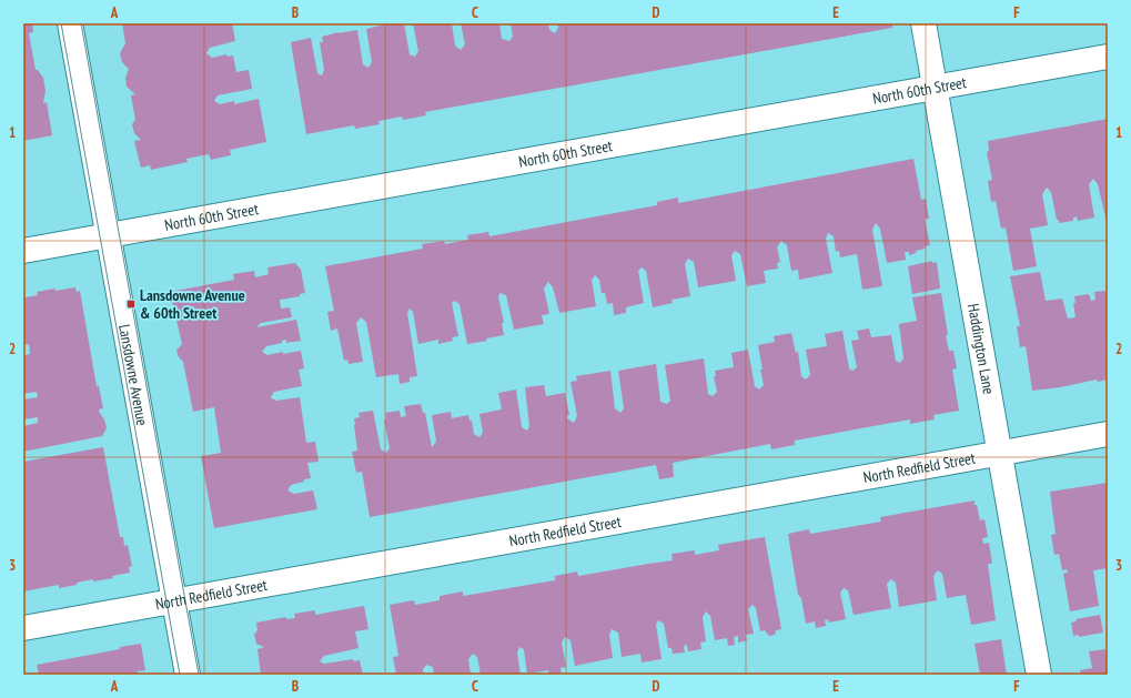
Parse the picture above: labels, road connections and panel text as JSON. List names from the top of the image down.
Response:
{
  "streets": {
    "street": [
      "North 60th Street",
      "Haddington Lane",
      "Lansdowne Avenue",
      "North Redfield Street"
    ]
  },
  "crossings": [
    ["North 60th Street", "Haddington Lane"],
    ["North 60th Street", "Lansdowne Avenue"],
    ["Haddington Lane", "North Redfield Street"],
    ["Lansdowne Avenue", "North Redfield Street"]
  ],
  "places": {
    "transit": ["Lansdowne Avenue & 60th Street"]
  },
  "grid": {
    "columns": [
      "A",
      "B",
      "C",
      "D",
      "E",
      "F"
    ],
    "rows": ["1", "2", "3"]
  }
}
